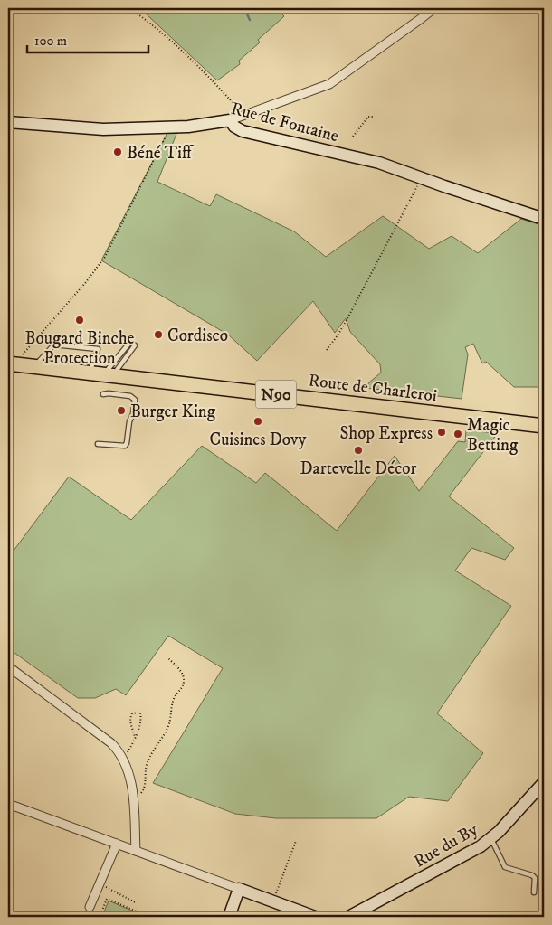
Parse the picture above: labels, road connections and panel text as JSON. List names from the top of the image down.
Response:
{
  "streets": {
    "main road": ["Route de Charleroi", "N90"],
    "street": ["Rue de Fontaine", "Rue du By"]
  },
  "places": [
    "Béné Tiff",
    "Bougard Binche Protection",
    "Cordisco",
    "Burger King",
    "Cuisines Dovy",
    "Shop Express",
    "Magic Betting",
    "Dartevelle Décor"
  ],
  "scale_bar": "100 m"
}
